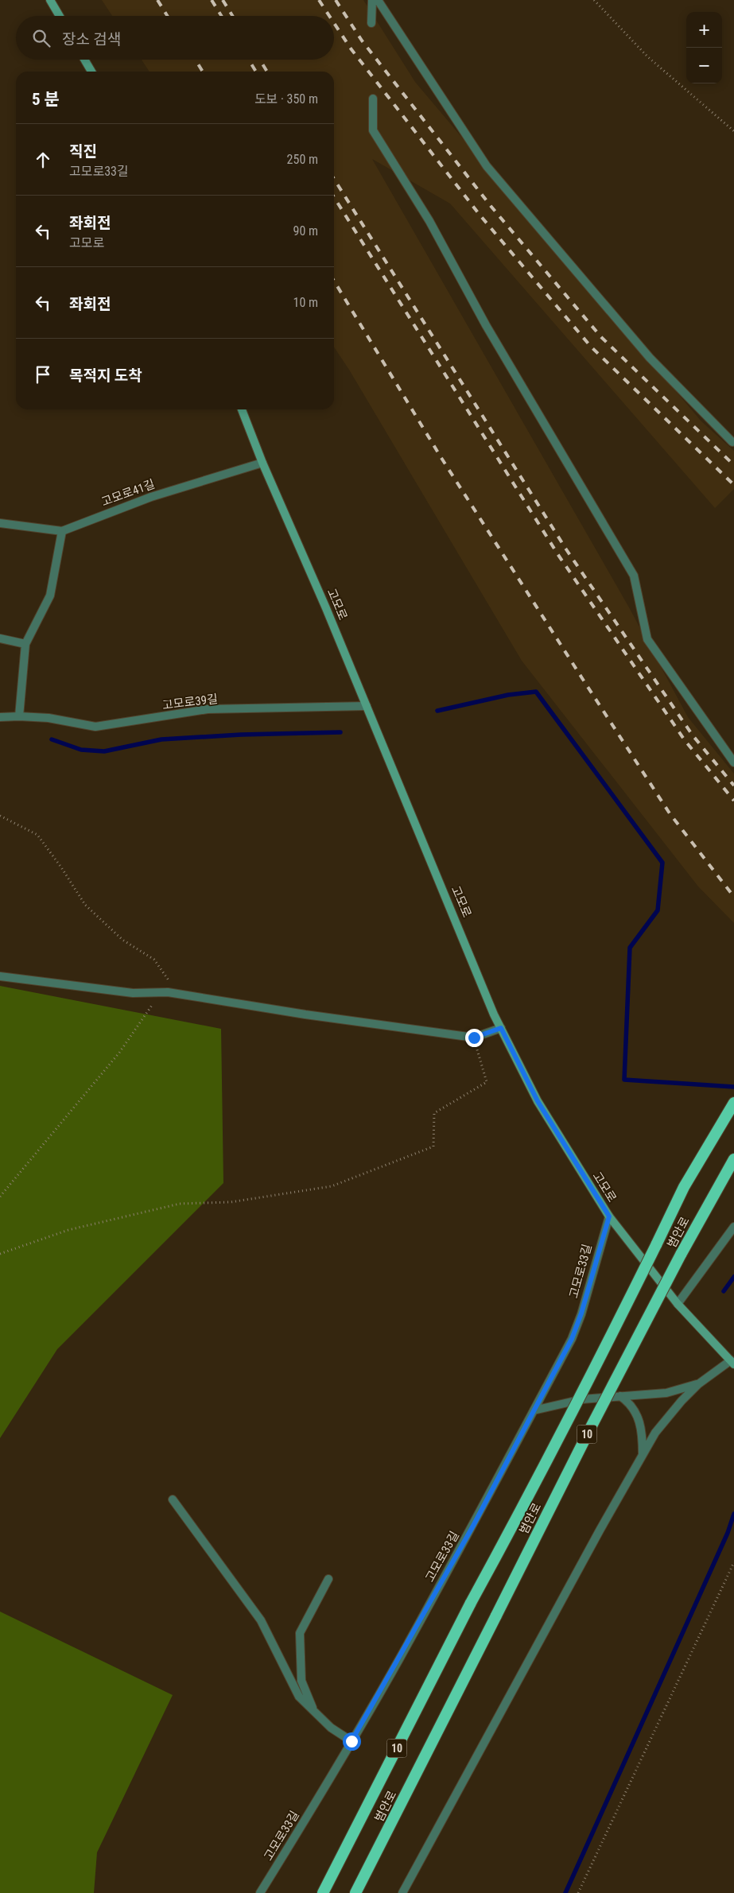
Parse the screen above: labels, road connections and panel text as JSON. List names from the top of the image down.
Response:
{
  "streets": {
    "highway": ["범안로", "10"],
    "main road": ["고모로"],
    "street": ["고모로41길", "고모로39길", "고모로33길"]
  },
  "crossings": [
    ["고모로41길", "고모로"],
    ["고모로", "고모로39길"],
    ["고모로", "고모로33길"]
  ],
  "page": {
    "map_buttons": ["+", "−"],
    "search": "장소 검색",
    "heading": ["5 분", "도보 · 350 m"],
    "list": [
      ["직진", "고모로33길", "250 m"],
      ["좌회전", "고모로", "90 m"],
      ["좌회전", "10 m"],
      "목적지 도착"
    ]
  }
}
